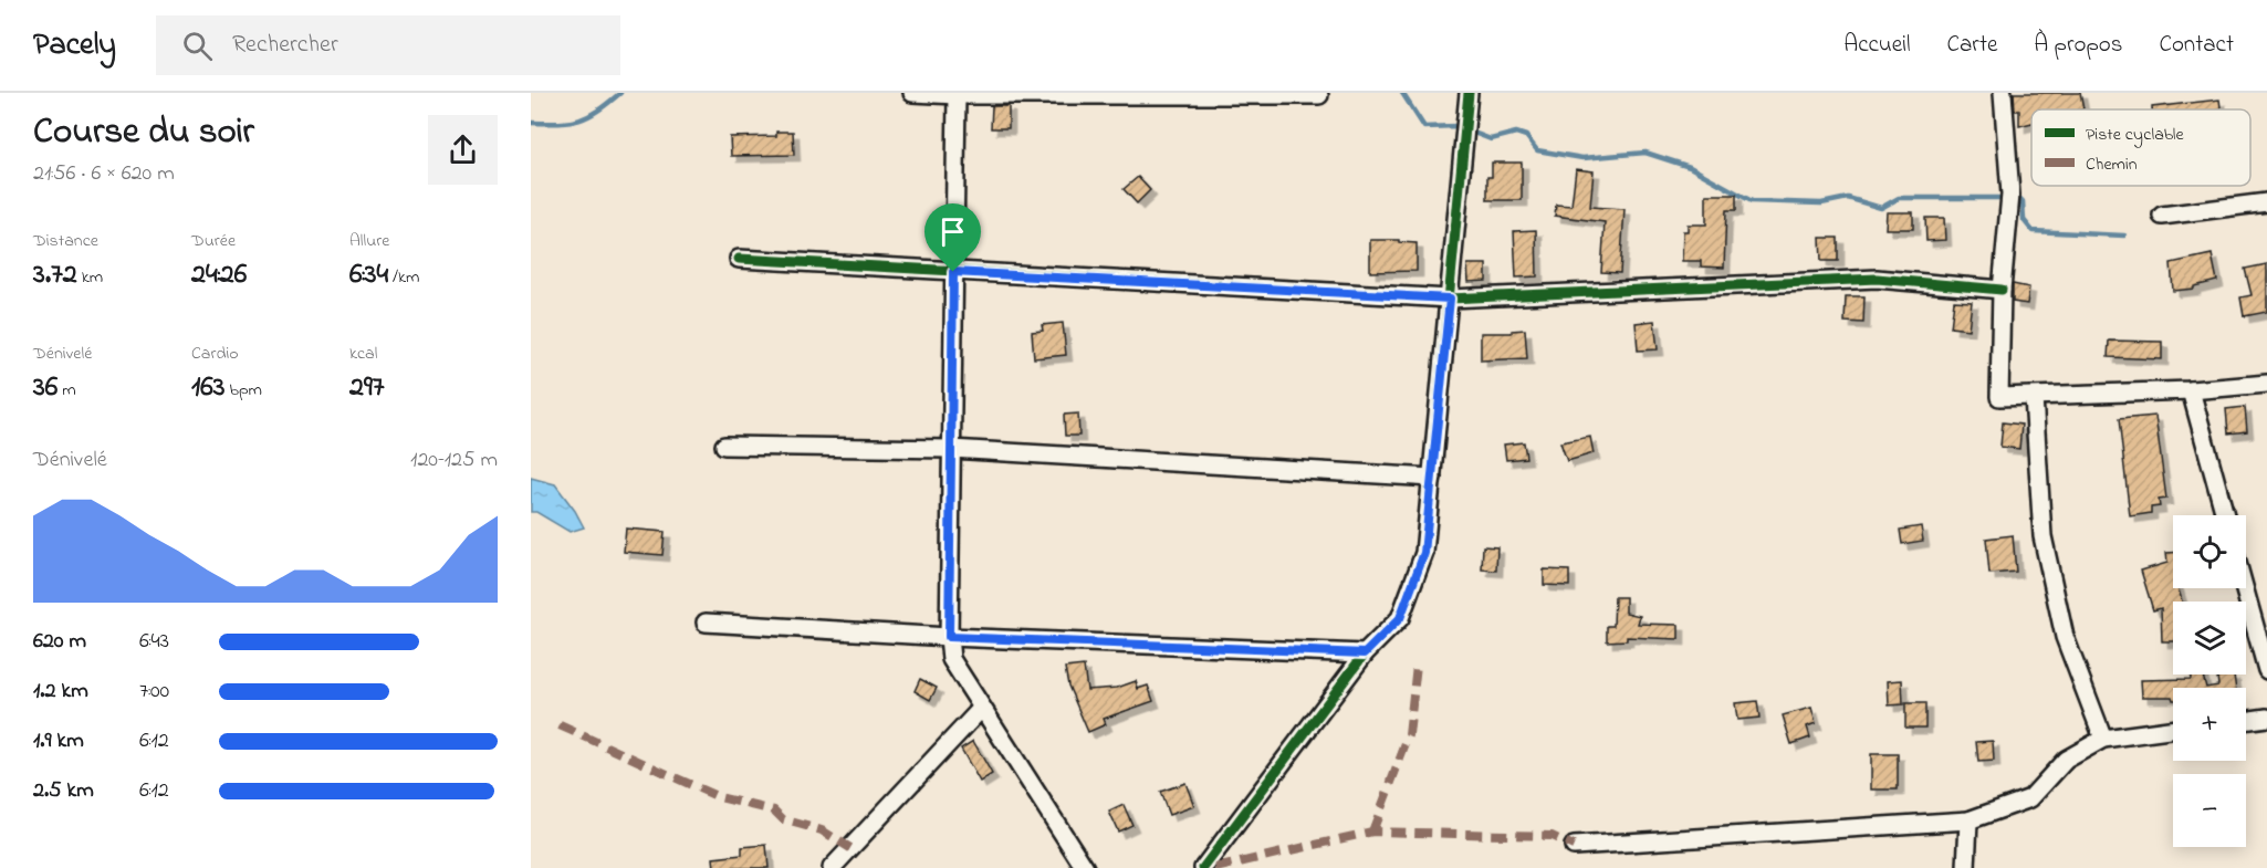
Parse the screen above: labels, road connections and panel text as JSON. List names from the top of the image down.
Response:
{
  "legend": ["Piste cyclable", "Chemin"],
  "page": {
    "header": "Pacely",
    "search": "Rechercher",
    "nav": [
      "Accueil",
      "Carte",
      "À propos",
      "Contact"
    ],
    "heading": ["Course du soir", "21:56 · 6 × 620 m"],
    "stats": [
      ["Distance", "3.72 km"],
      ["Durée", "24:26"],
      ["Allure", "6:34 /km"],
      ["Dénivelé", "36 m"],
      ["Cardio", "163 bpm"],
      ["kcal", "297"]
    ],
    "chart": ["Dénivelé", "120–125 m"],
    "map_buttons": ["+", "−"],
    "list": [
      {
        "name": "620 m",
        "note": "6:43"
      },
      {
        "name": "1.2 km",
        "note": "7:00"
      },
      {
        "name": "1.9 km",
        "note": "6:12"
      },
      {
        "name": "2.5 km",
        "note": "6:12"
      }
    ]
  }
}
